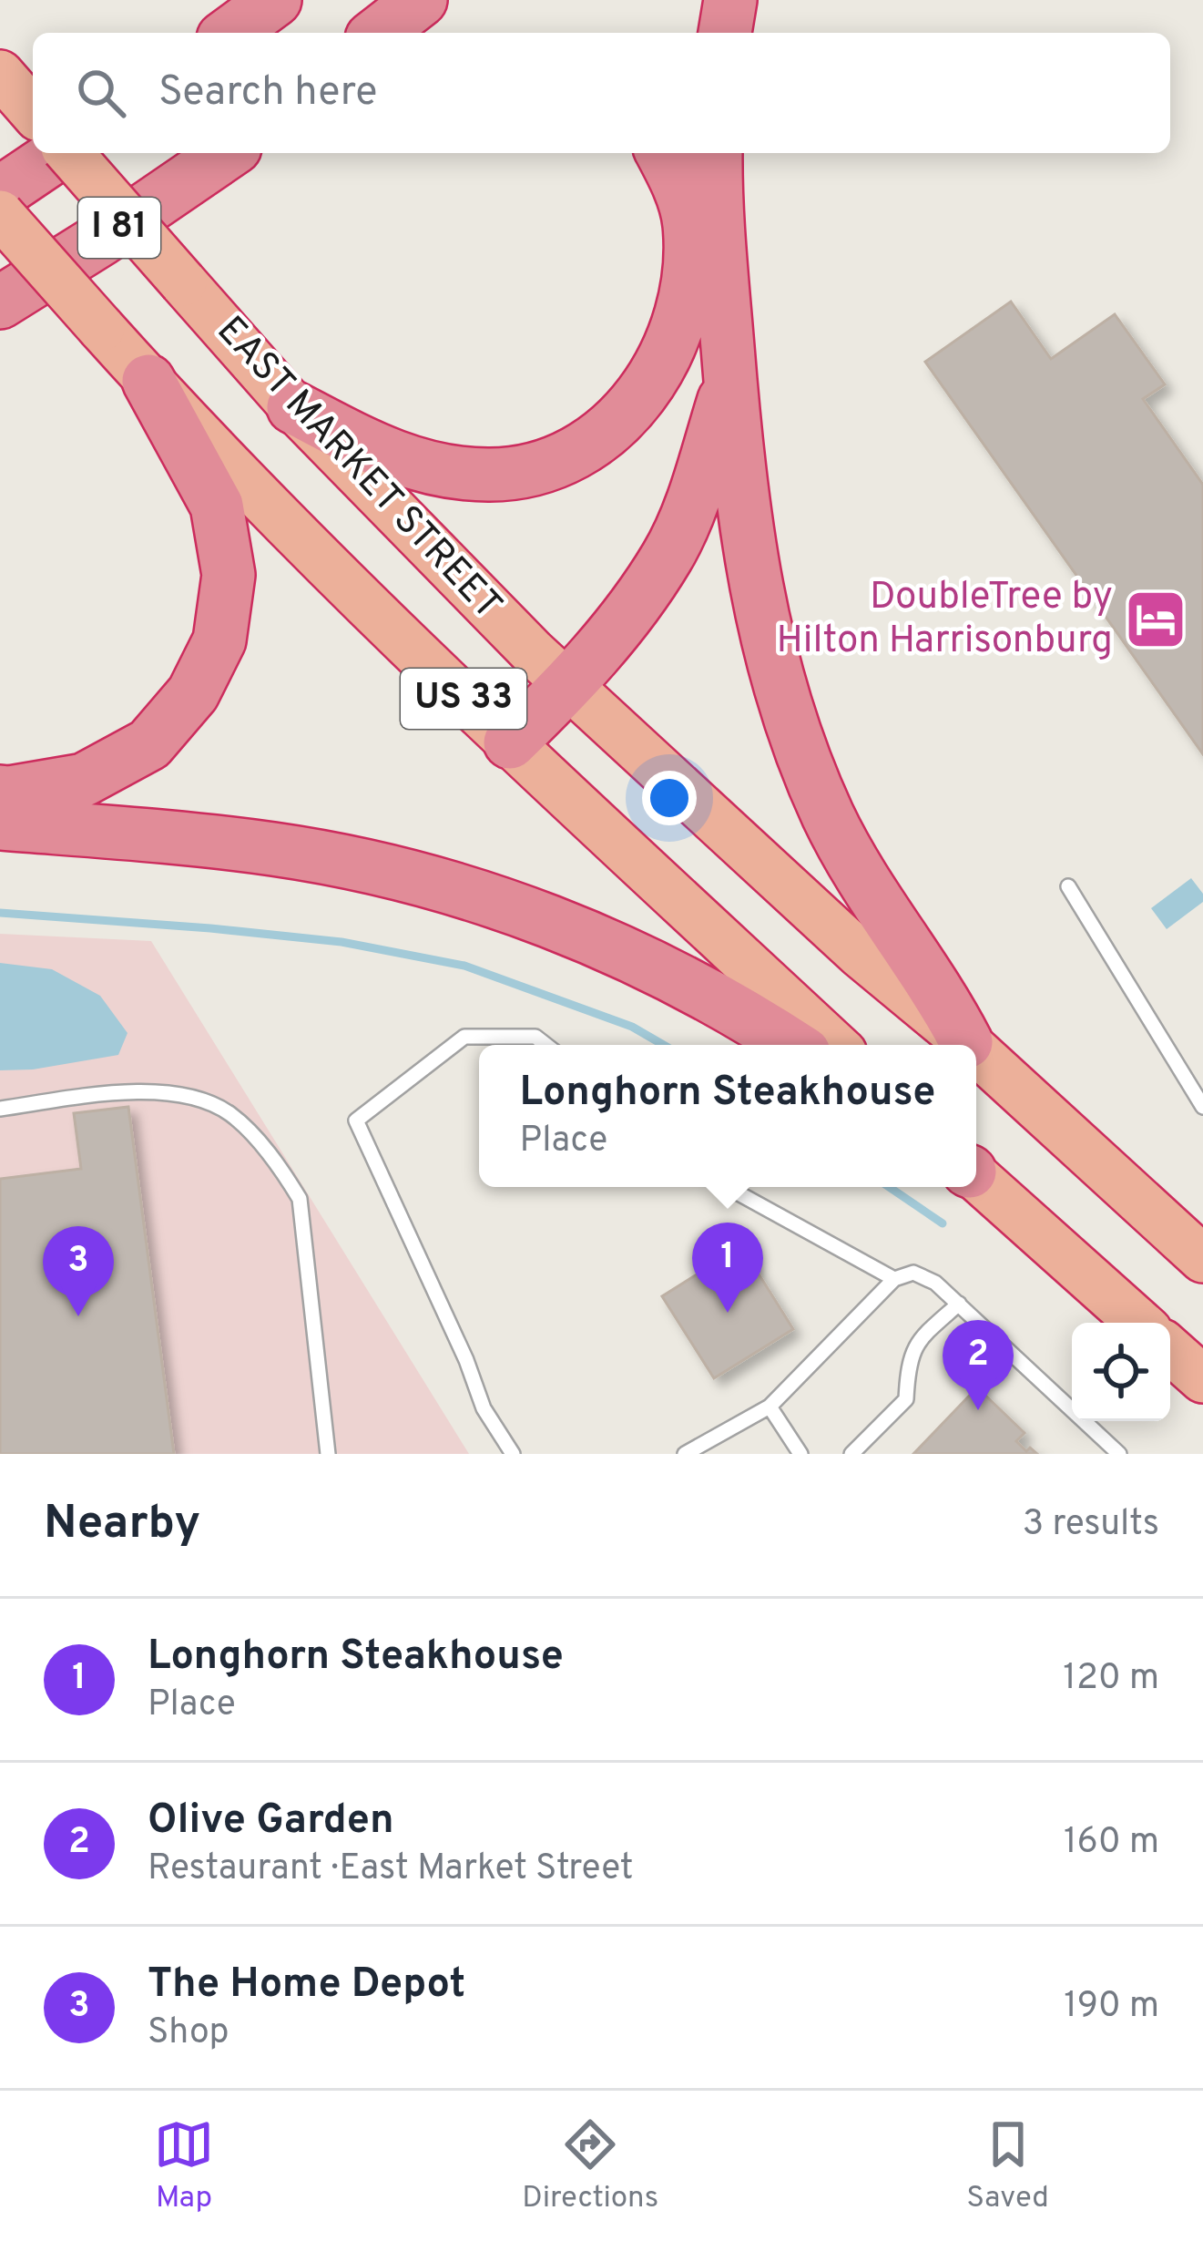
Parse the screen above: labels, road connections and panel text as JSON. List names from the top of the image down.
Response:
{
  "streets": {
    "highway": ["I 81", "EAST MARKET STREET", "US 33"]
  },
  "places": {
    "hotel": ["DoubleTree by Hilton Harrisonburg"]
  },
  "page": {
    "search": "Search here",
    "popup": ["Longhorn Steakhouse", "Place"],
    "pins": ["1", "3", "2"],
    "heading": ["Nearby", "3 results"],
    "list": [
      {
        "mark": "1",
        "name": "Longhorn Steakhouse",
        "note": "Place",
        "value": "120 m"
      },
      {
        "mark": "2",
        "name": "Olive Garden",
        "note": "Restaurant · East Market Street",
        "value": "160 m"
      },
      {
        "mark": "3",
        "name": "The Home Depot",
        "note": "Shop",
        "value": "190 m"
      }
    ],
    "nav": ["Map", "Directions", "Saved"]
  }
}
